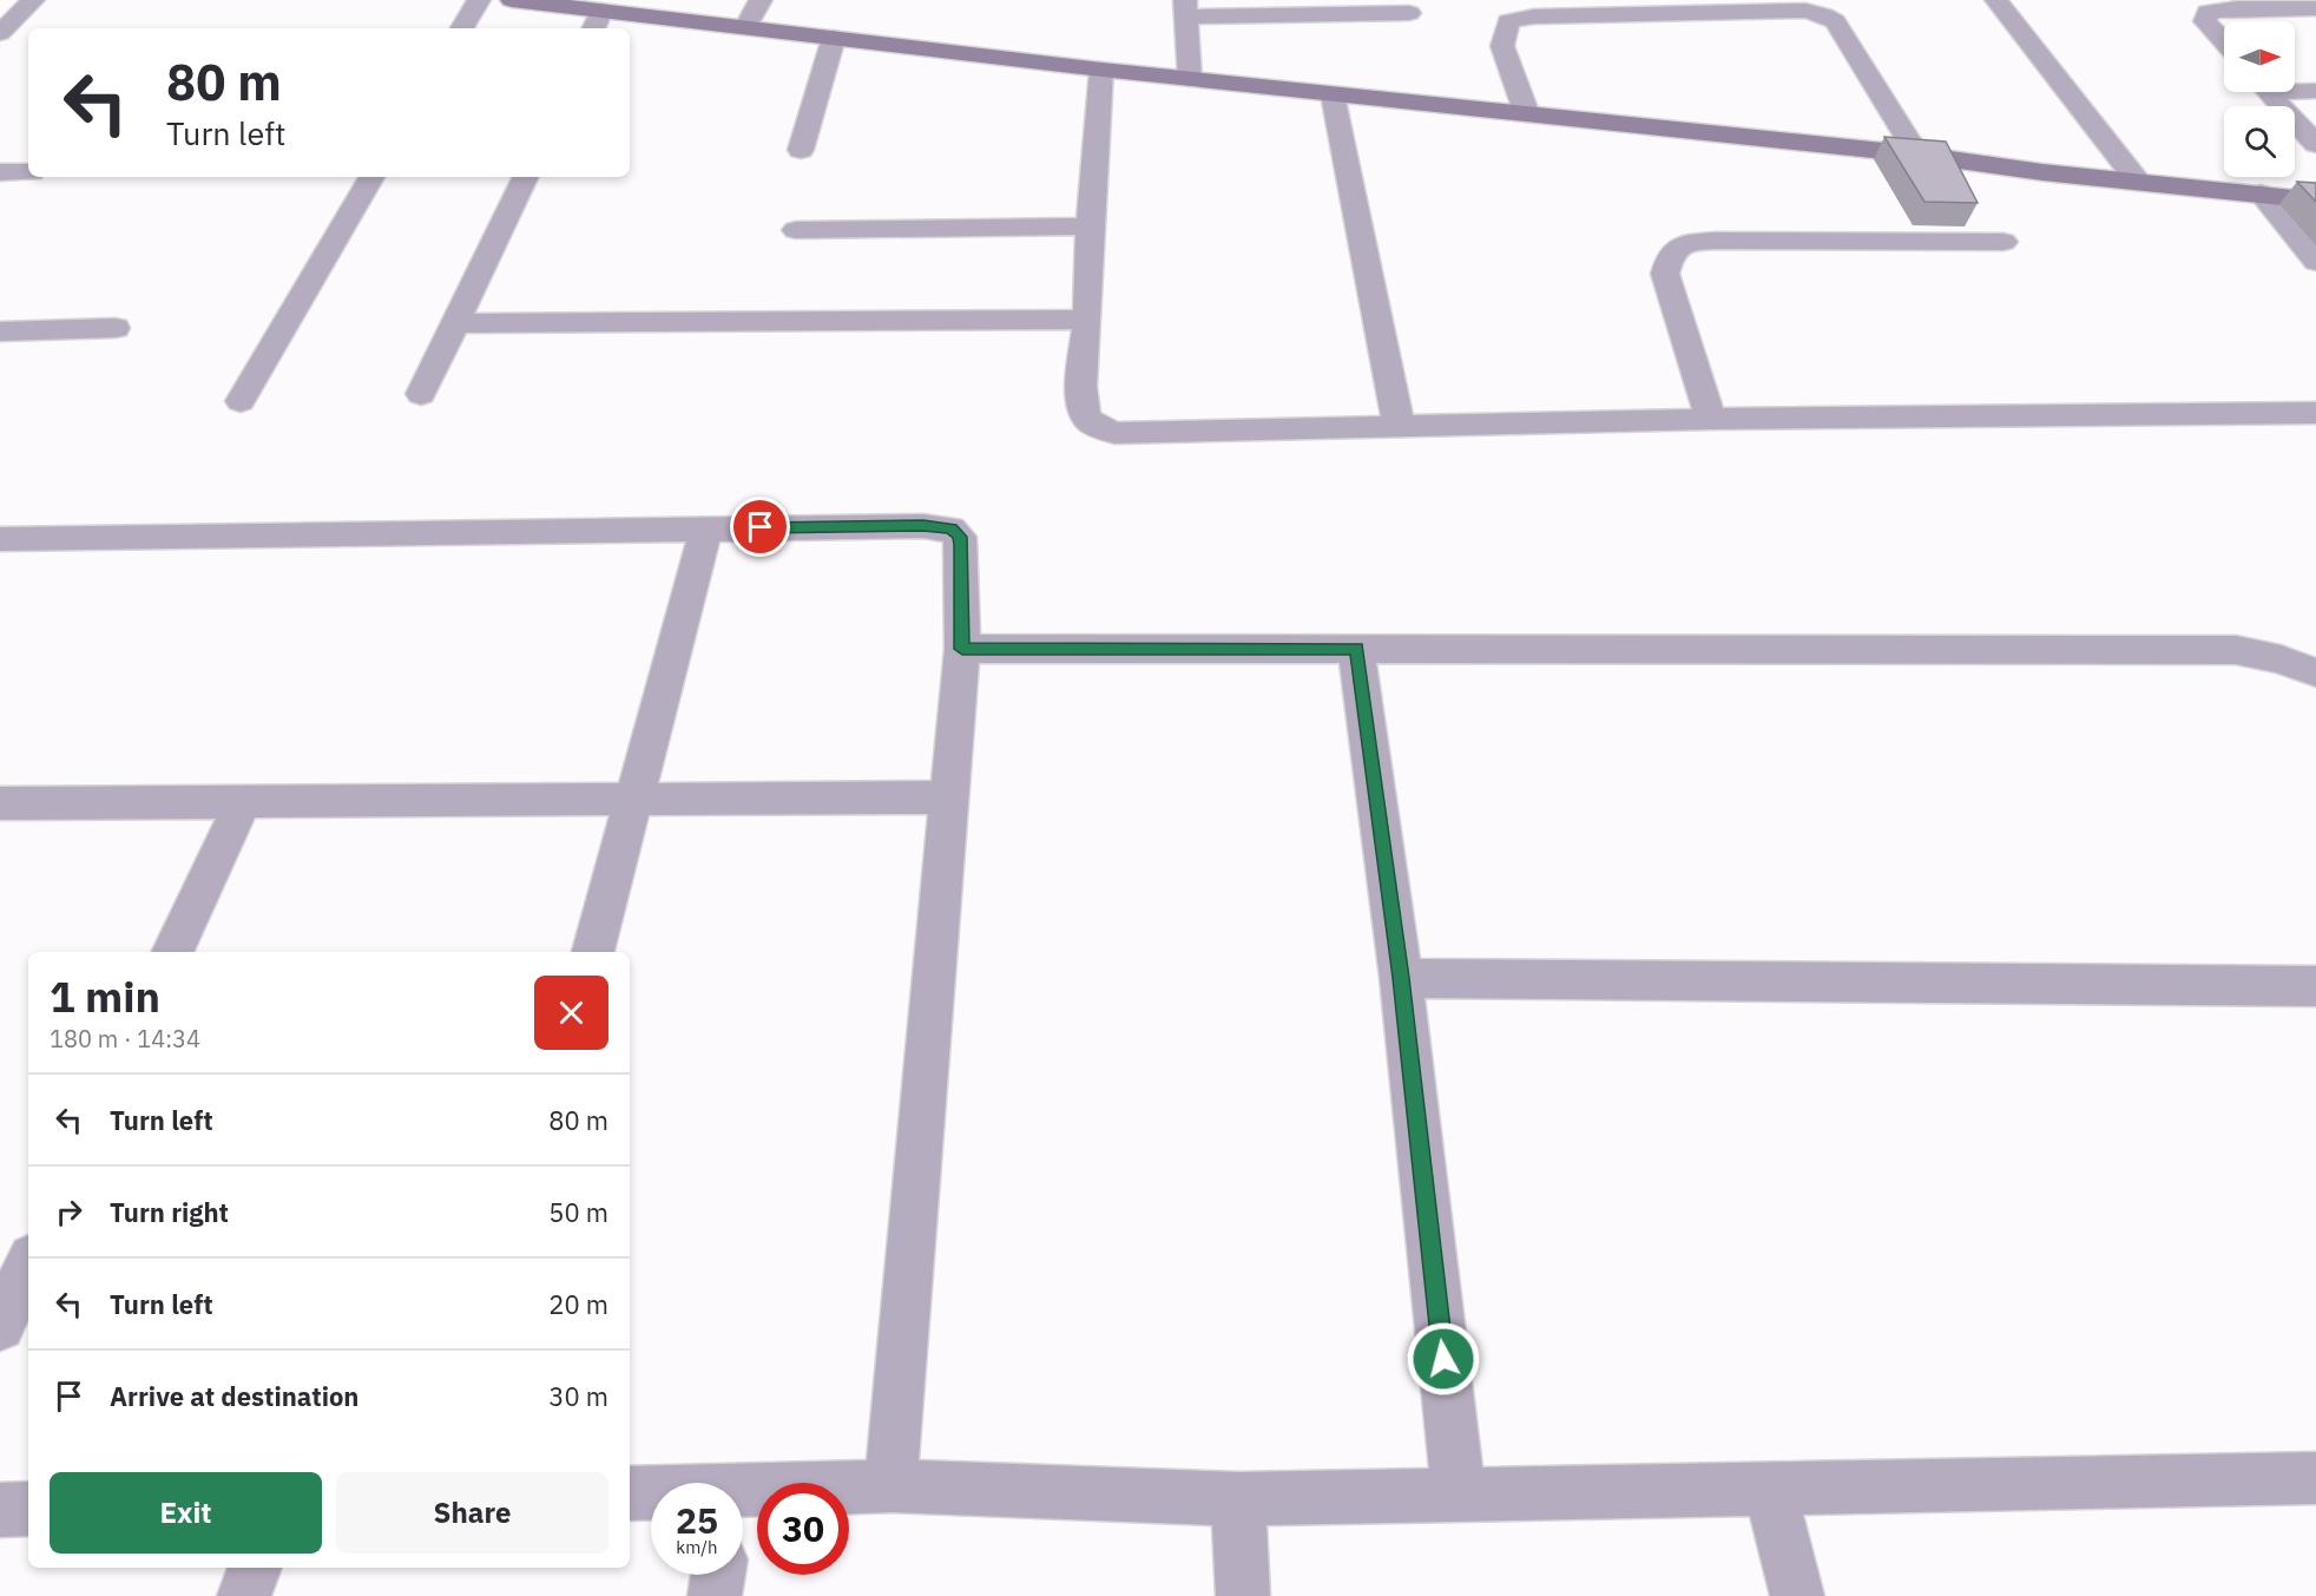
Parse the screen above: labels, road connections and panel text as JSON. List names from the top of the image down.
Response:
{
  "north": "right",
  "page": {
    "turn": ["80 m", "Turn left"],
    "heading": ["1 min", "180 m · 14:34"],
    "list": [
      {
        "name": "Turn left",
        "value": "80 m"
      },
      {
        "name": "Turn right",
        "value": "50 m"
      },
      {
        "name": "Turn left",
        "value": "20 m"
      },
      {
        "name": "Arrive at destination",
        "value": "30 m"
      }
    ],
    "buttons": ["Exit", "Share"],
    "speed": "25 km/h",
    "limit": "30"
  }
}
